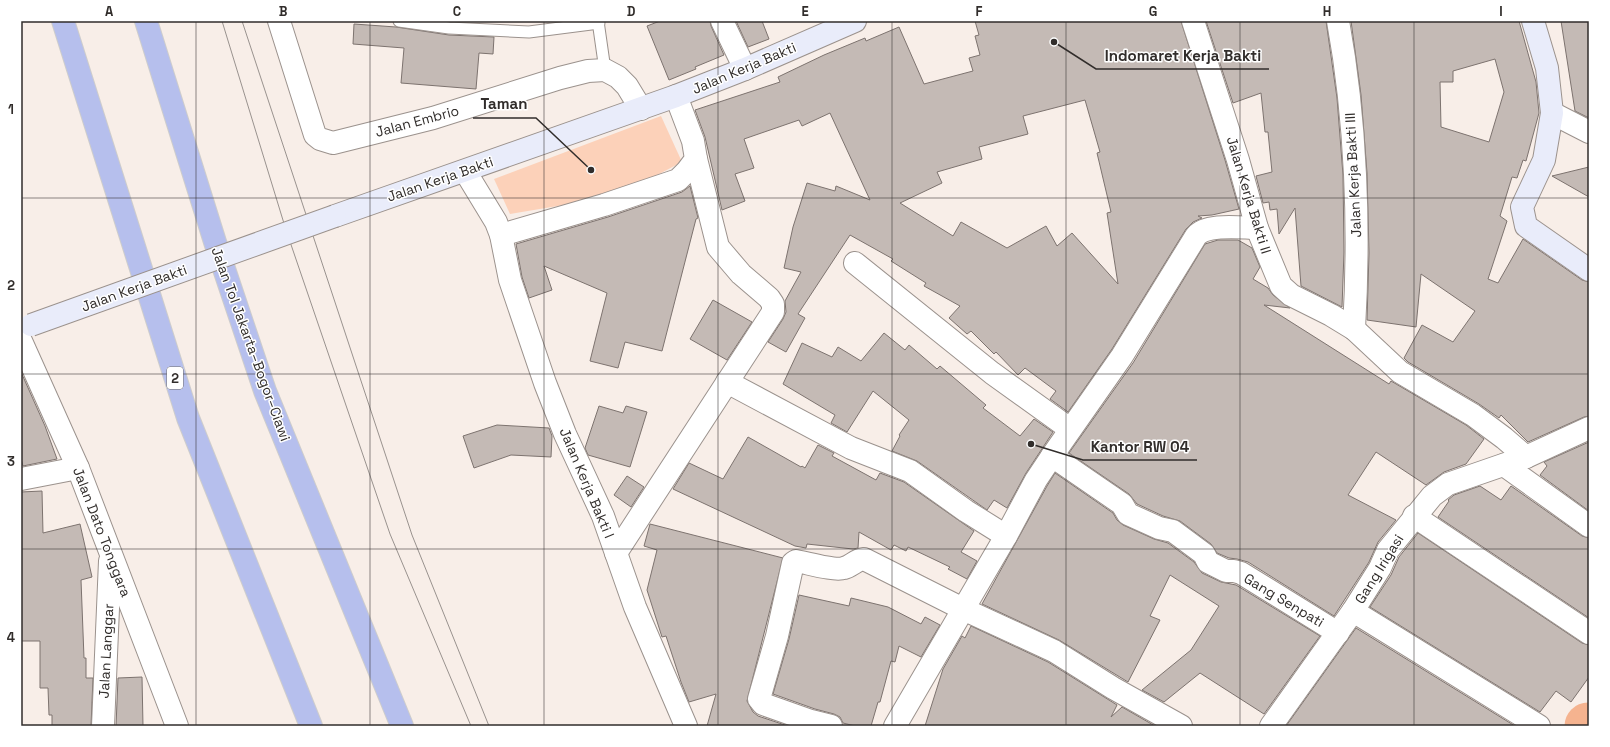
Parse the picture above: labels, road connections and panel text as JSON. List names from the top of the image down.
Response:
{
  "streets": {
    "highway": ["Jalan Tol Jakarta–Bogor–Ciawi", "2"],
    "street": [
      "Jalan Kerja Bakti",
      "Jalan Embrio",
      "Jalan Kerja Bakti III",
      "Jalan Kerja Bakti II",
      "Jalan Kerja Bakti I",
      "Jalan Dato Tonggara",
      "Gang Irigasi",
      "Gang Senpati",
      "Jalan Langgar"
    ]
  },
  "crossings": [
    ["Jalan Kerja Bakti", "Jalan Kerja Bakti I"],
    ["Jalan Kerja Bakti", "Jalan Dato Tonggara"],
    ["Jalan Kerja Bakti III", "Jalan Kerja Bakti II"],
    ["Jalan Kerja Bakti II", "Gang Irigasi"],
    ["Jalan Dato Tonggara", "Jalan Langgar"],
    ["Gang Irigasi", "Gang Senpati"]
  ],
  "places": ["Indomaret Kerja Bakti", "Taman", "Kantor RW 04"],
  "grid": {
    "columns": [
      "A",
      "B",
      "C",
      "D",
      "E",
      "F",
      "G",
      "H",
      "I"
    ],
    "rows": [
      "1",
      "2",
      "3",
      "4"
    ]
  }
}
